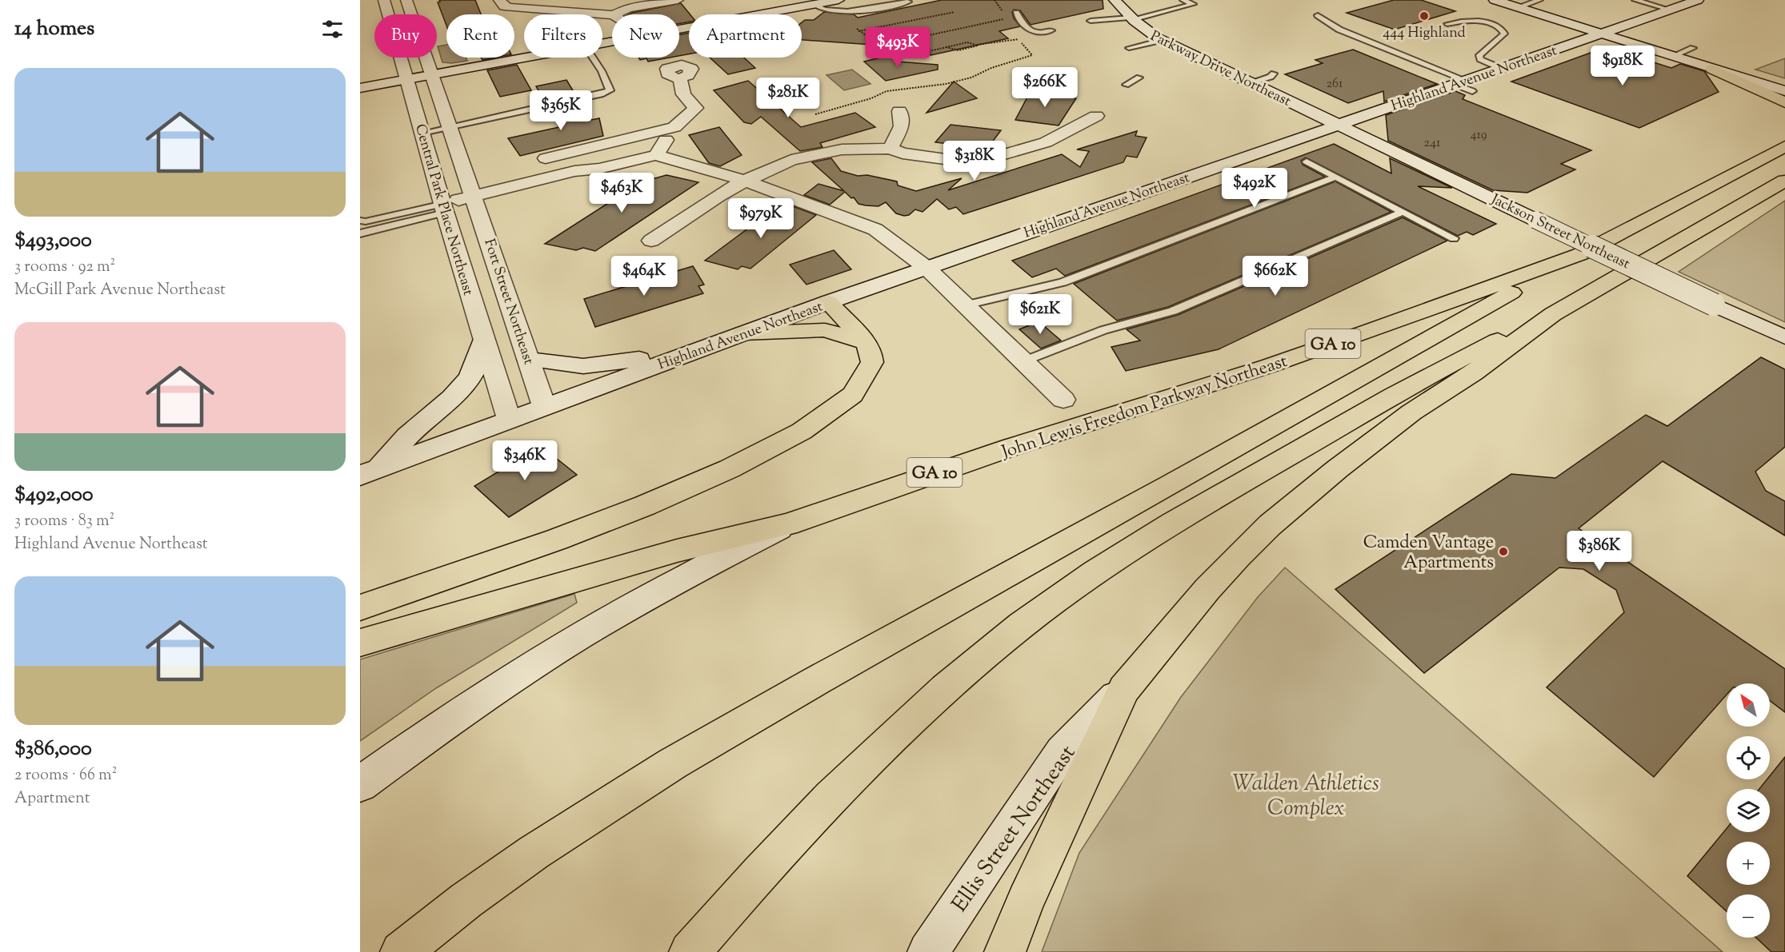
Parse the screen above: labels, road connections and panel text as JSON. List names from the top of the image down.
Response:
{
  "streets": {
    "highway": ["GA 10", "John Lewis Freedom Parkway Northeast"],
    "street": [
      "Parkway Drive Northeast",
      "Highland Avenue Northeast",
      "Central Park Place Northeast",
      "Jackson Street Northeast",
      "Fort Street Northeast",
      "Ellis Street Northeast"
    ]
  },
  "crossings": [
    ["Parkway Drive Northeast", "Highland Avenue Northeast"],
    ["Parkway Drive Northeast", "Jackson Street Northeast"],
    ["Highland Avenue Northeast", "Central Park Place Northeast"],
    ["Highland Avenue Northeast", "Jackson Street Northeast"],
    ["Highland Avenue Northeast", "Fort Street Northeast"],
    ["Central Park Place Northeast", "Fort Street Northeast"]
  ],
  "parks": ["Walden Athletics Complex"],
  "places": ["444 Highland", "Camden Vantage Apartments"],
  "house_numbers": ["261", "419", "241"],
  "north": "top left",
  "page": {
    "heading": "14 homes",
    "chip": [
      "Buy",
      "Rent",
      "Filters",
      "New",
      "Apartment"
    ],
    "price": [
      "$493K",
      "$918K",
      "$266K",
      "$281K",
      "$365K",
      "$318K",
      "$492K",
      "$463K",
      "$979K",
      "$464K",
      "$662K",
      "$621K",
      "$346K",
      "$386K"
    ],
    "list": [
      {
        "name": "$493,000",
        "note": "3 rooms · 92 m² · McGill Park Avenue Northeast"
      },
      {
        "name": "$492,000",
        "note": "3 rooms · 83 m² · Highland Avenue Northeast"
      },
      {
        "name": "$386,000",
        "note": "2 rooms · 66 m² · Apartment"
      }
    ],
    "map_buttons": ["+", "−"]
  }
}
